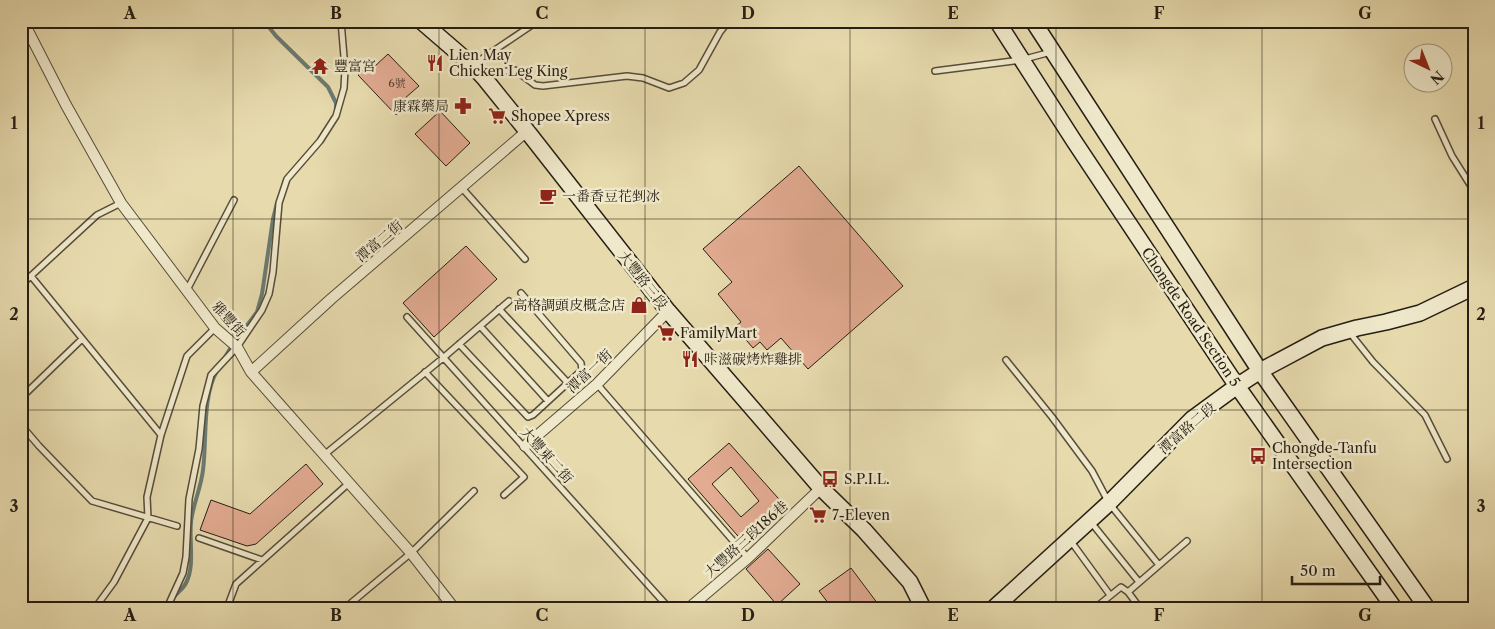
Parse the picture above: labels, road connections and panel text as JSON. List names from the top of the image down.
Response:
{
  "streets": {
    "street": [
      "潭富二街",
      "大豐路三段",
      "Chongde Road Section 5",
      "雅豐街",
      "潭富一街",
      "潭富路二段",
      "大豐路三段186巷"
    ],
    "lane": ["大豐東二街"]
  },
  "crossings": [
    ["潭富二街", "大豐路三段"],
    ["潭富二街", "雅豐街"],
    ["大豐路三段", "潭富一街"],
    ["大豐路三段", "大豐路三段186巷"],
    ["Chongde Road Section 5", "潭富路二段"],
    ["潭富一街", "大豐東二街"]
  ],
  "places": {
    "restaurant": ["Lien May Chicken Leg King", "咔滋碳烤炸雞排"],
    "temple": ["豐富宮"],
    "pharmacy": ["康霖藥局"],
    "supermarket": ["Shopee Xpress", "FamilyMart", "7-Eleven"],
    "cafe": ["一番香豆花剉冰"],
    "shop": ["高格調頭皮概念店"],
    "bus stop": ["Chongde-Tanfu Intersection", "S.P.I.L."]
  },
  "house_numbers": ["6號"],
  "scale_bar": "50 m",
  "north": "bottom right",
  "grid": {
    "columns": [
      "A",
      "B",
      "C",
      "D",
      "E",
      "F",
      "G"
    ],
    "rows": ["1", "2", "3"]
  }
}
